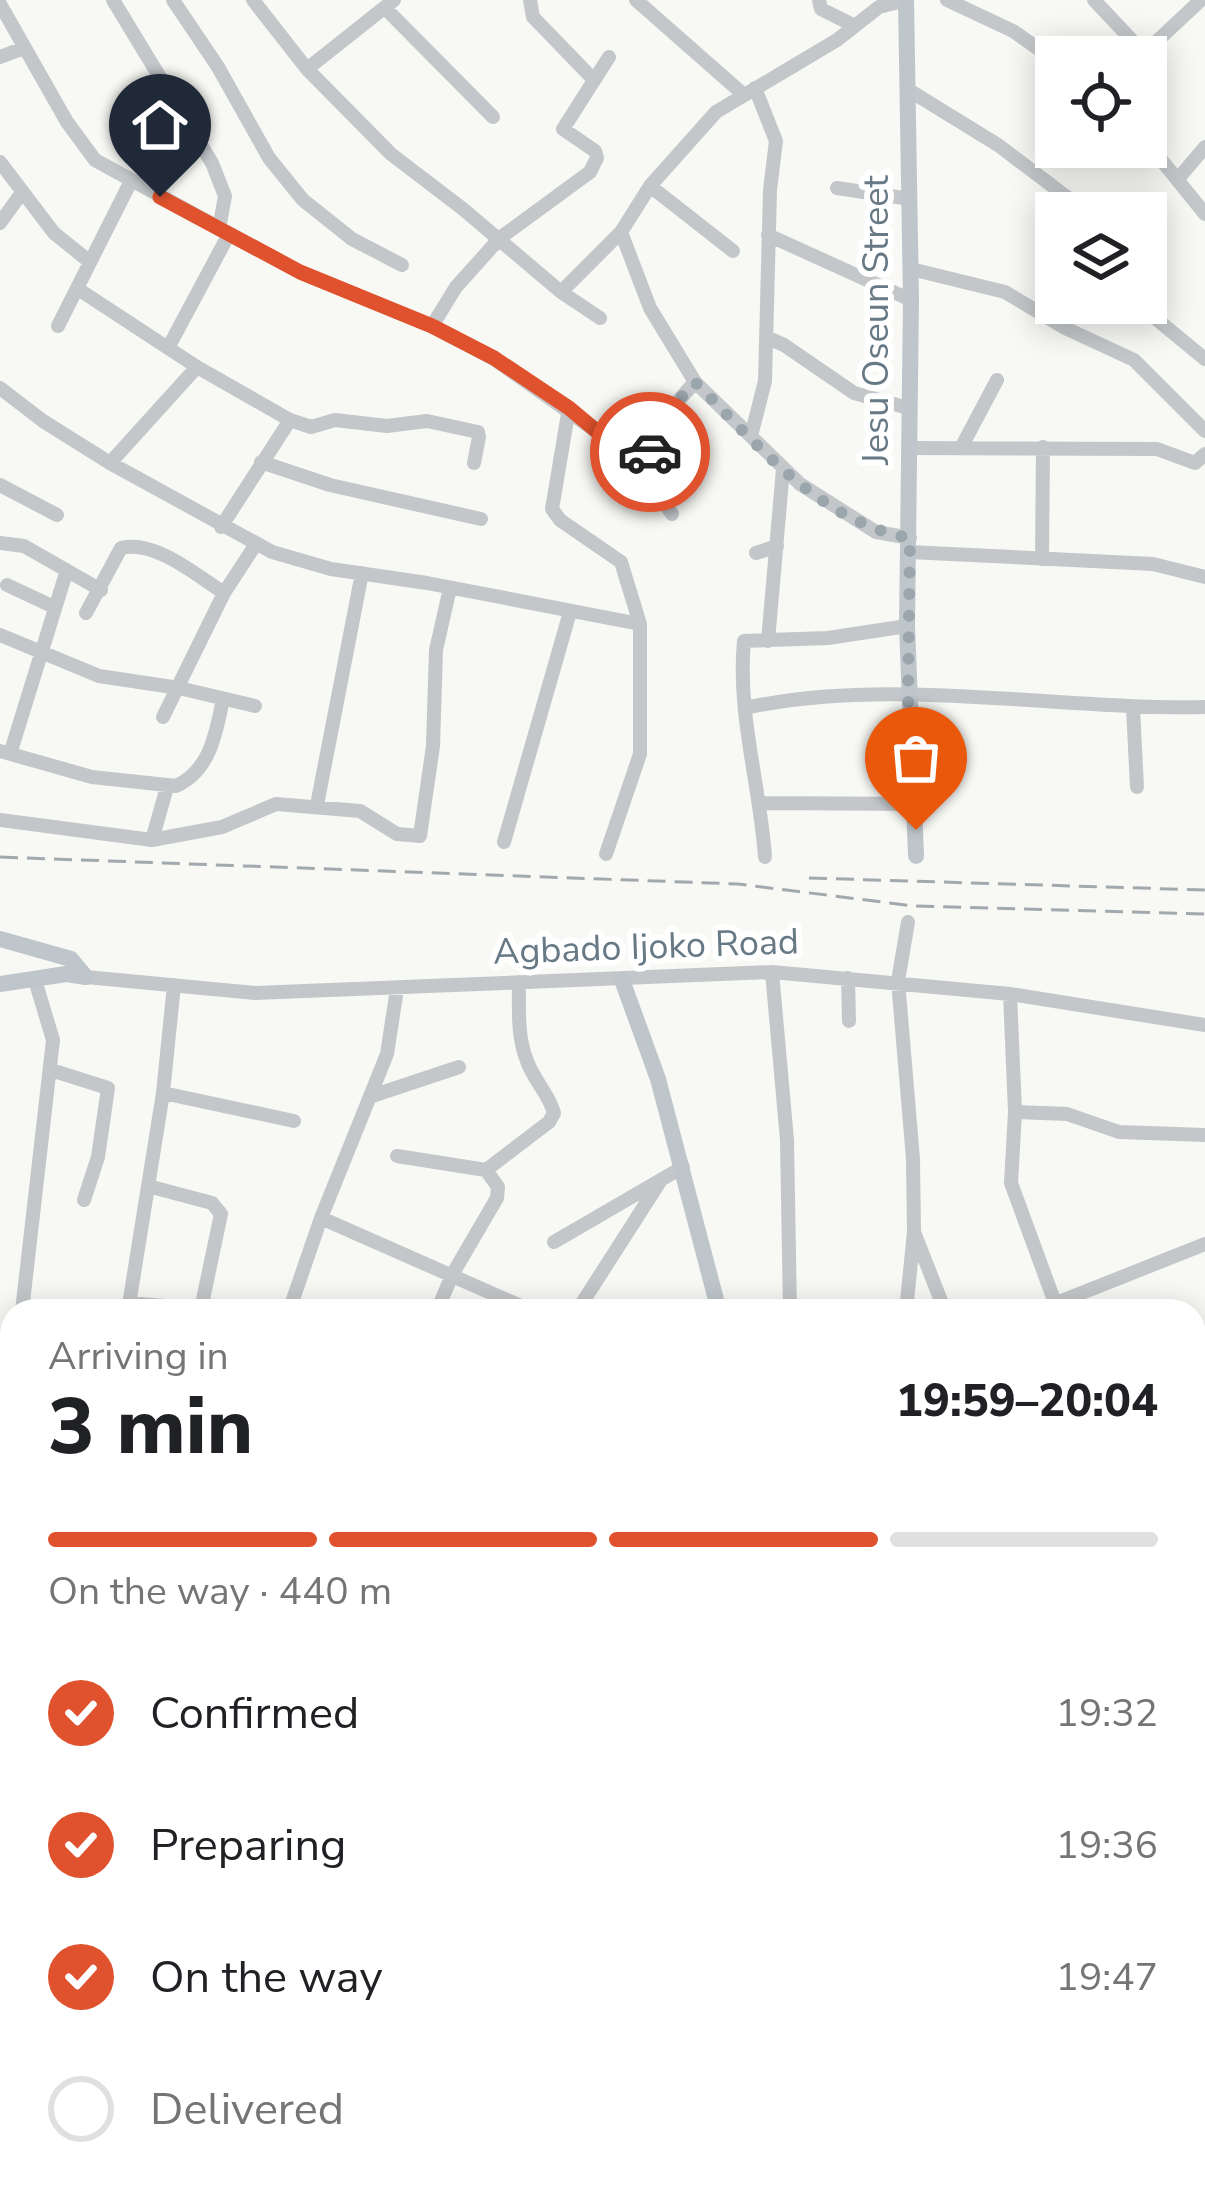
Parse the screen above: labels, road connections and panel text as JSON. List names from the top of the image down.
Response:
{
  "streets": {
    "main road": ["Jesu Oseun Street", "Agbado Ijoko Road"]
  },
  "page": {
    "heading": ["3 min", "Arriving in", "19:59–20:04"],
    "bar": "On the way · 440 m",
    "list": [
      ["Confirmed", "19:32"],
      ["Preparing", "19:36"],
      ["On the way", "19:47"],
      "Delivered"
    ]
  }
}
